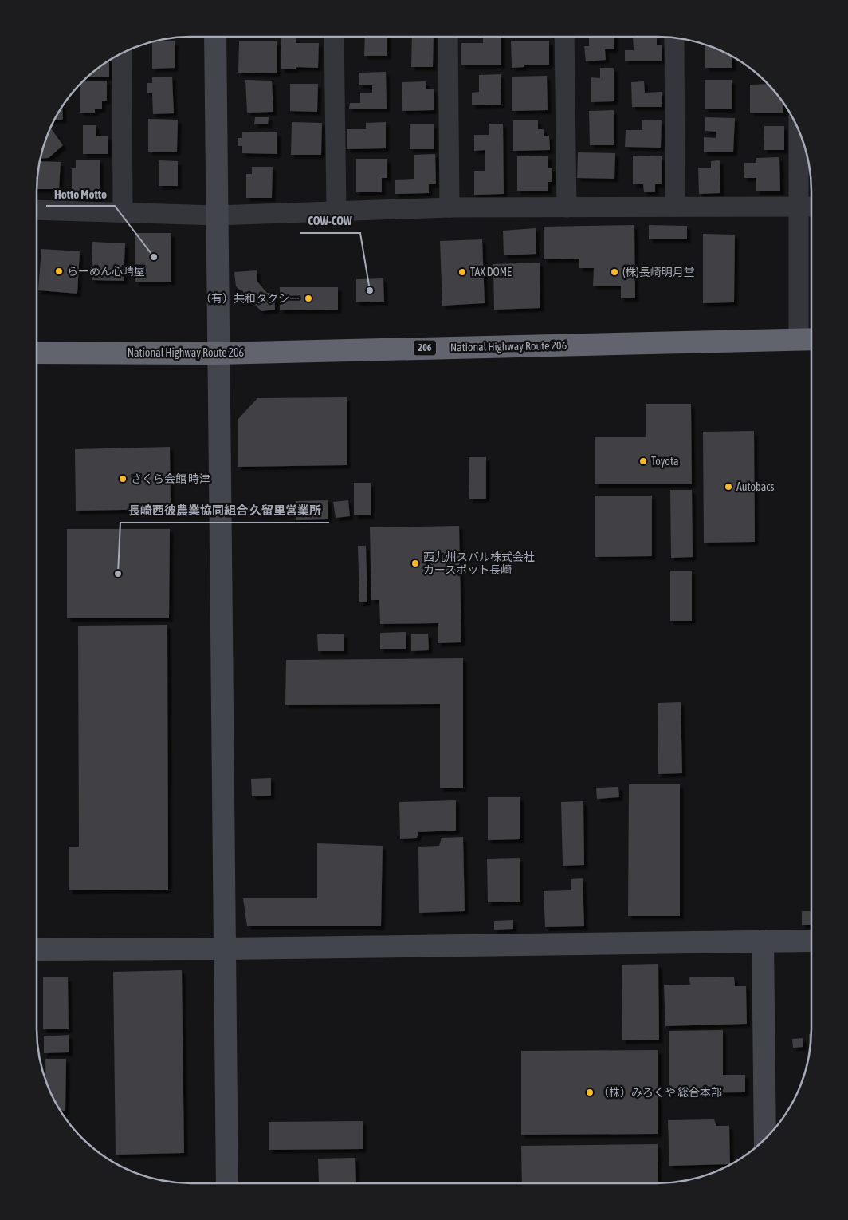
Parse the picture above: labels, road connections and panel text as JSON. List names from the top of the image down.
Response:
{
  "streets": {
    "highway": ["National Highway Route 206", "206"]
  },
  "places": [
    "Hotto Motto",
    "らーめん心晴屋",
    "TAX DOME",
    "(株)長崎明月堂",
    "COW-COW",
    "（有）共和タクシー",
    "Toyota",
    "さくら会館 時津",
    "Autobacs",
    "西九州スバル株式会社 カースポット長崎",
    "長崎西彼農業協同組合 久留里営業所",
    "（株）みろくや 総合本部"
  ]
}
